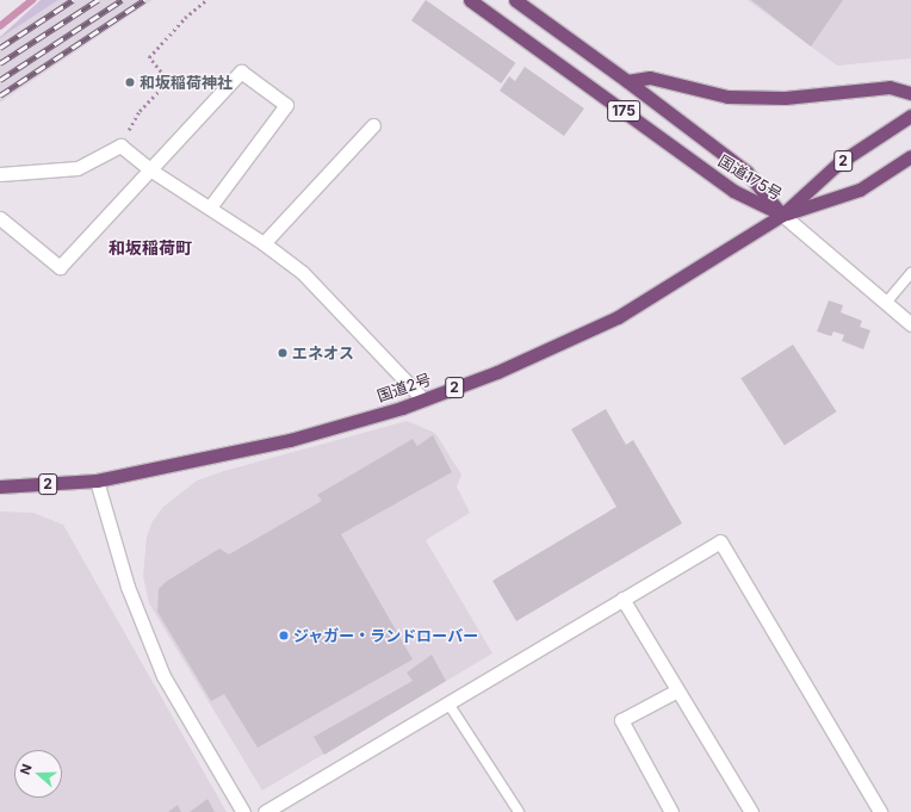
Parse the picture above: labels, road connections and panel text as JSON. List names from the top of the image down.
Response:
{
  "streets": {
    "highway": [
      "175",
      "2",
      "国道175号",
      "国道2号"
    ]
  },
  "crossings": [
    ["175", "国道175号"],
    ["国道175号", "国道2号"]
  ],
  "districts": ["和坂稲荷町"],
  "places": ["和坂稲荷神社", "エネオス", "ジャガー・ランドローバー"],
  "north": "left"
}
